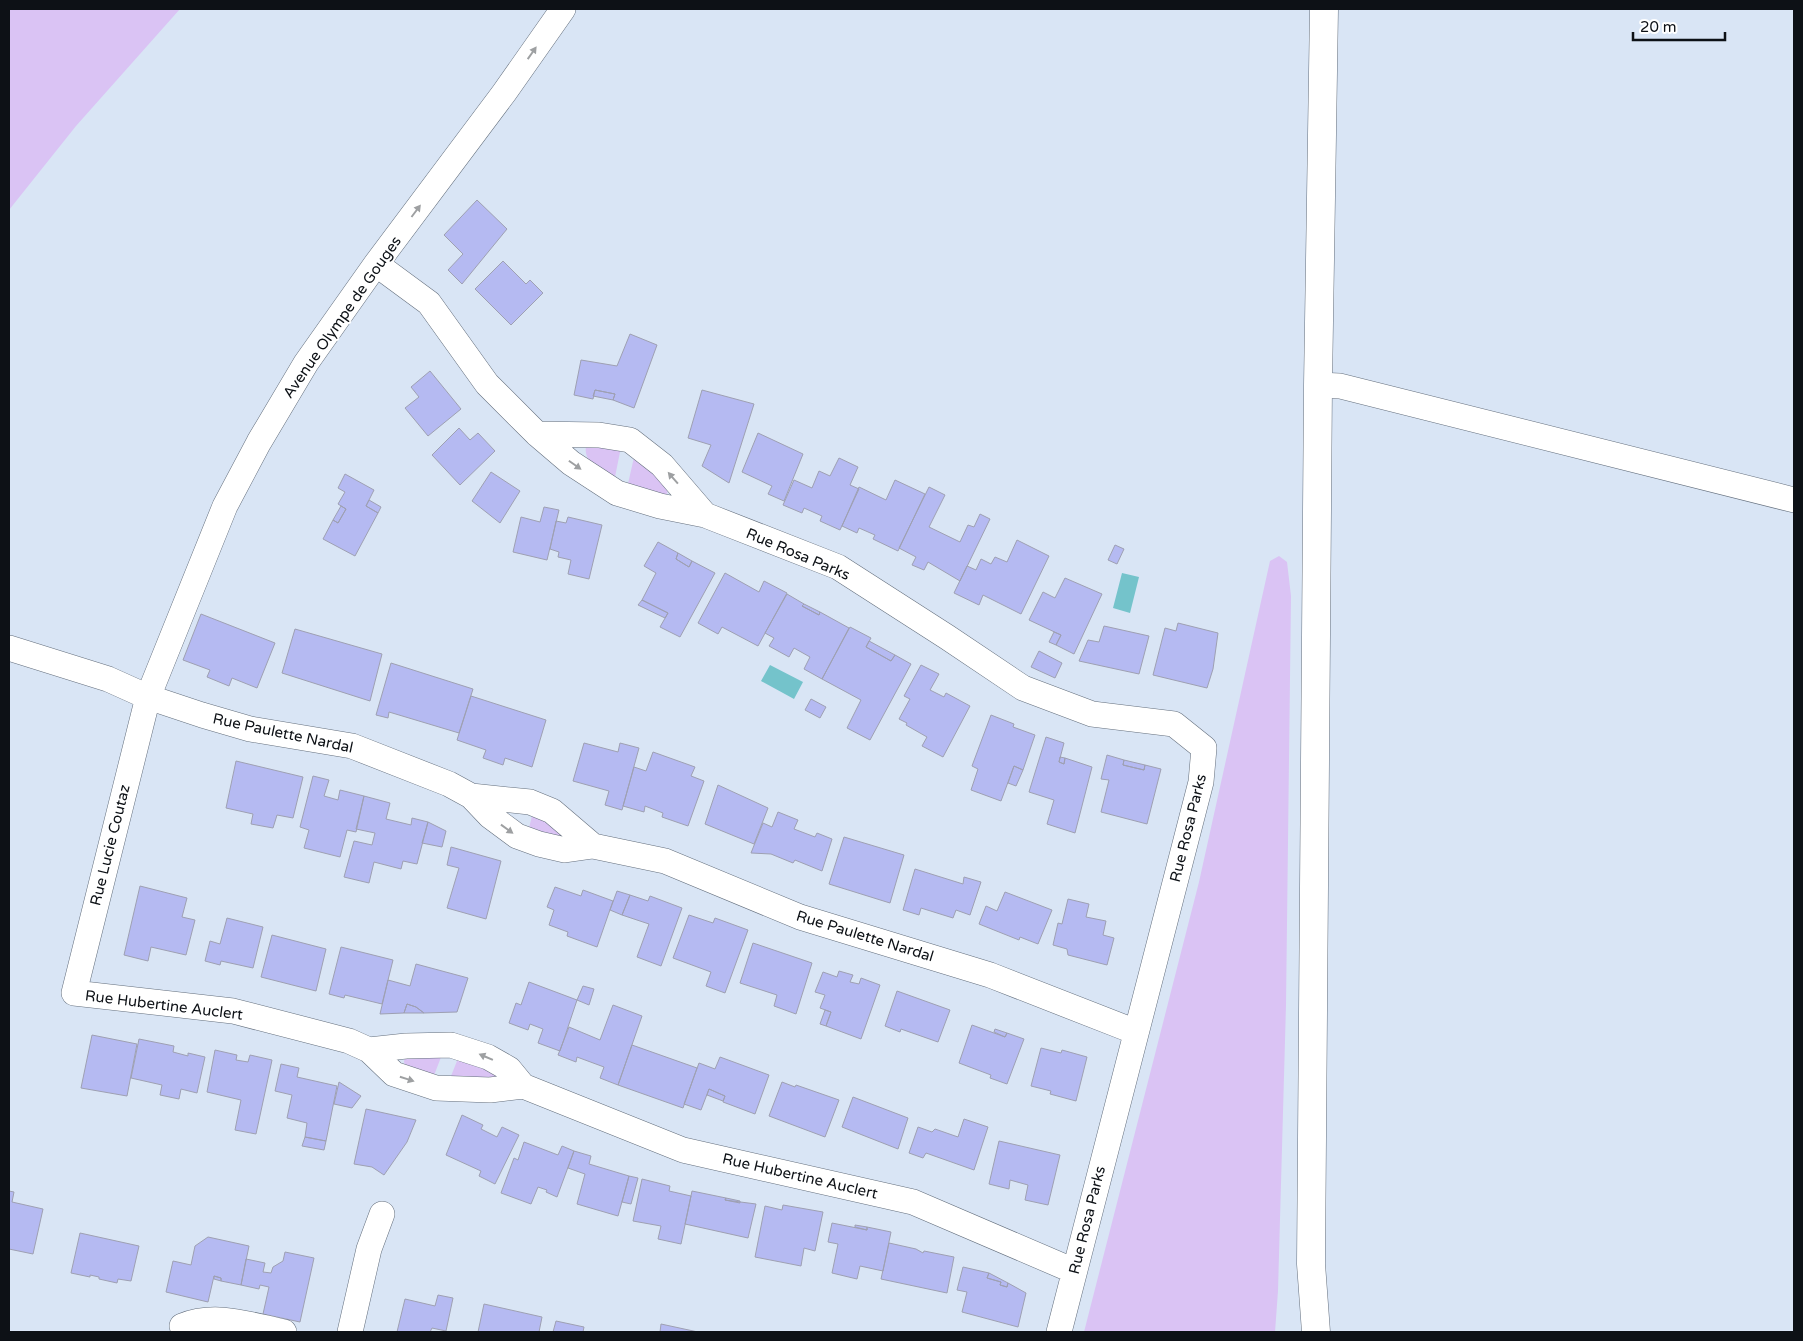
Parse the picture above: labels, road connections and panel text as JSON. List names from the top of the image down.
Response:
{
  "streets": {
    "street": [
      "Avenue Olympe de Gouges",
      "Rue Rosa Parks",
      "Rue Paulette Nardal",
      "Rue Lucie Coutaz",
      "Rue Hubertine Auclert"
    ]
  },
  "crossings": [
    ["Avenue Olympe de Gouges", "Rue Rosa Parks"],
    ["Avenue Olympe de Gouges", "Rue Paulette Nardal"],
    ["Avenue Olympe de Gouges", "Rue Lucie Coutaz"],
    ["Rue Rosa Parks", "Rue Paulette Nardal"],
    ["Rue Rosa Parks", "Rue Hubertine Auclert"],
    ["Rue Paulette Nardal", "Rue Lucie Coutaz"],
    ["Rue Lucie Coutaz", "Rue Hubertine Auclert"]
  ],
  "one_way": ["Avenue Olympe de Gouges"],
  "scale_bar": "20 m"
}
